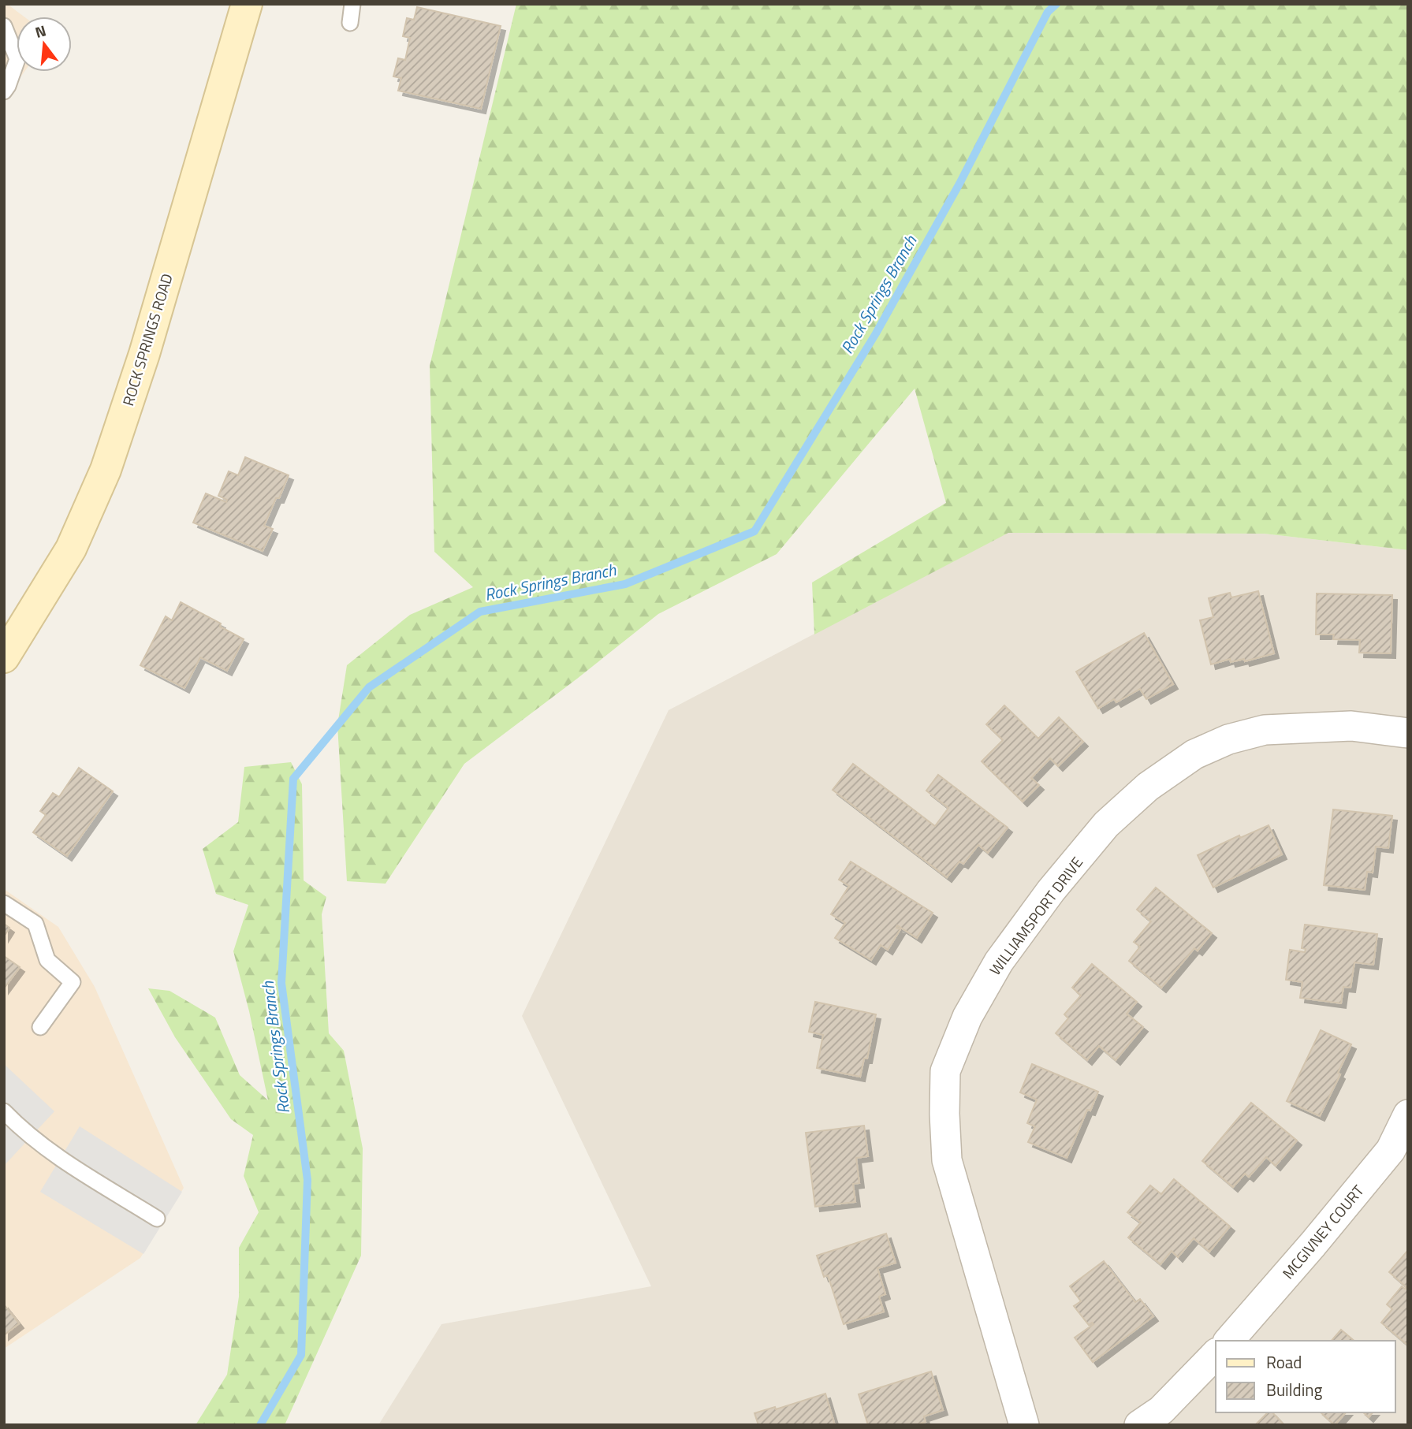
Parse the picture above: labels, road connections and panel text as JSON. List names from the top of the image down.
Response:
{
  "streets": {
    "street": ["ROCK SPRINGS ROAD", "WILLIAMSPORT DRIVE", "MCGIVNEY COURT"]
  },
  "water": ["Rock Springs Branch"],
  "legend": ["Road", "Building"],
  "north": "top"
}
